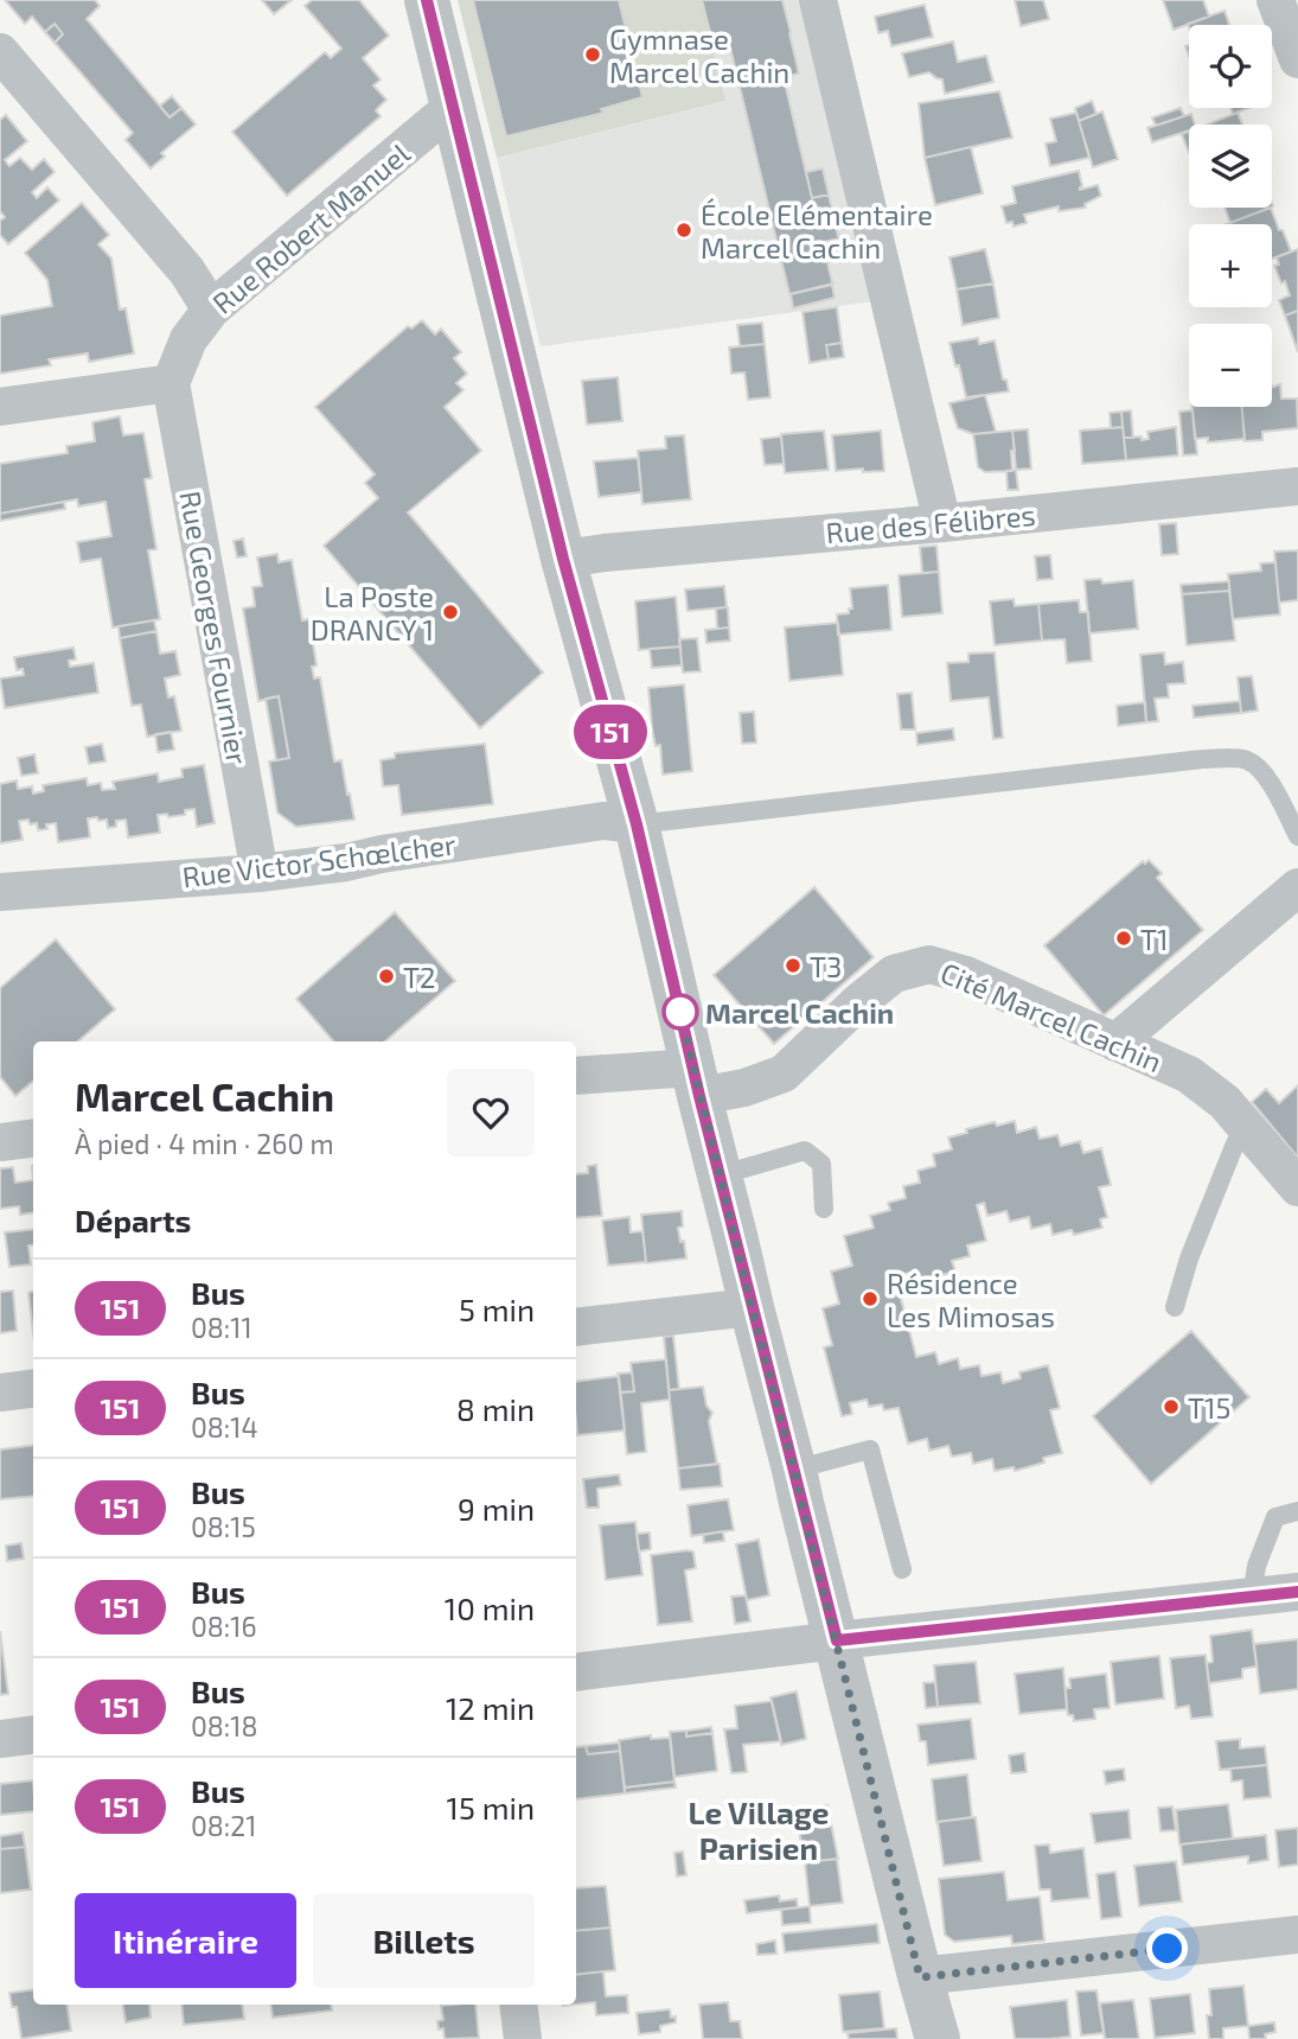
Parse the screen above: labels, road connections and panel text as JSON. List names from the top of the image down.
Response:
{
  "streets": {
    "street": [
      "Rue Robert Manuel",
      "Rue des Félibres",
      "Rue Georges Fournier",
      "Rue Victor Schœlcher",
      "Cité Marcel Cachin"
    ]
  },
  "crossings": [
    ["Rue Robert Manuel", "Rue Georges Fournier"],
    ["Rue Georges Fournier", "Rue Victor Schœlcher"]
  ],
  "districts": ["Le Village Parisien"],
  "places": [
    "Gymnase Marcel Cachin",
    "École Elémentaire Marcel Cachin",
    "La Poste DRANCY 1",
    "T1",
    "T3",
    "T2",
    "Marcel Cachin",
    "Résidence Les Mimosas",
    "T15"
  ],
  "lines": ["bus line 151"],
  "page": {
    "on_map": "151",
    "map_buttons": ["+", "−"],
    "heading": [
      ["Marcel Cachin", "À pied · 4 min · 260 m"],
      "Départs"
    ],
    "list": [
      {
        "mark": "151",
        "name": "Bus",
        "note": "08:11",
        "value": "5 min"
      },
      {
        "mark": "151",
        "name": "Bus",
        "note": "08:14",
        "value": "8 min"
      },
      {
        "mark": "151",
        "name": "Bus",
        "note": "08:15",
        "value": "9 min"
      },
      {
        "mark": "151",
        "name": "Bus",
        "note": "08:16",
        "value": "10 min"
      },
      {
        "mark": "151",
        "name": "Bus",
        "note": "08:18",
        "value": "12 min"
      },
      {
        "mark": "151",
        "name": "Bus",
        "note": "08:21",
        "value": "15 min"
      }
    ],
    "buttons": ["Itinéraire", "Billets"]
  }
}
